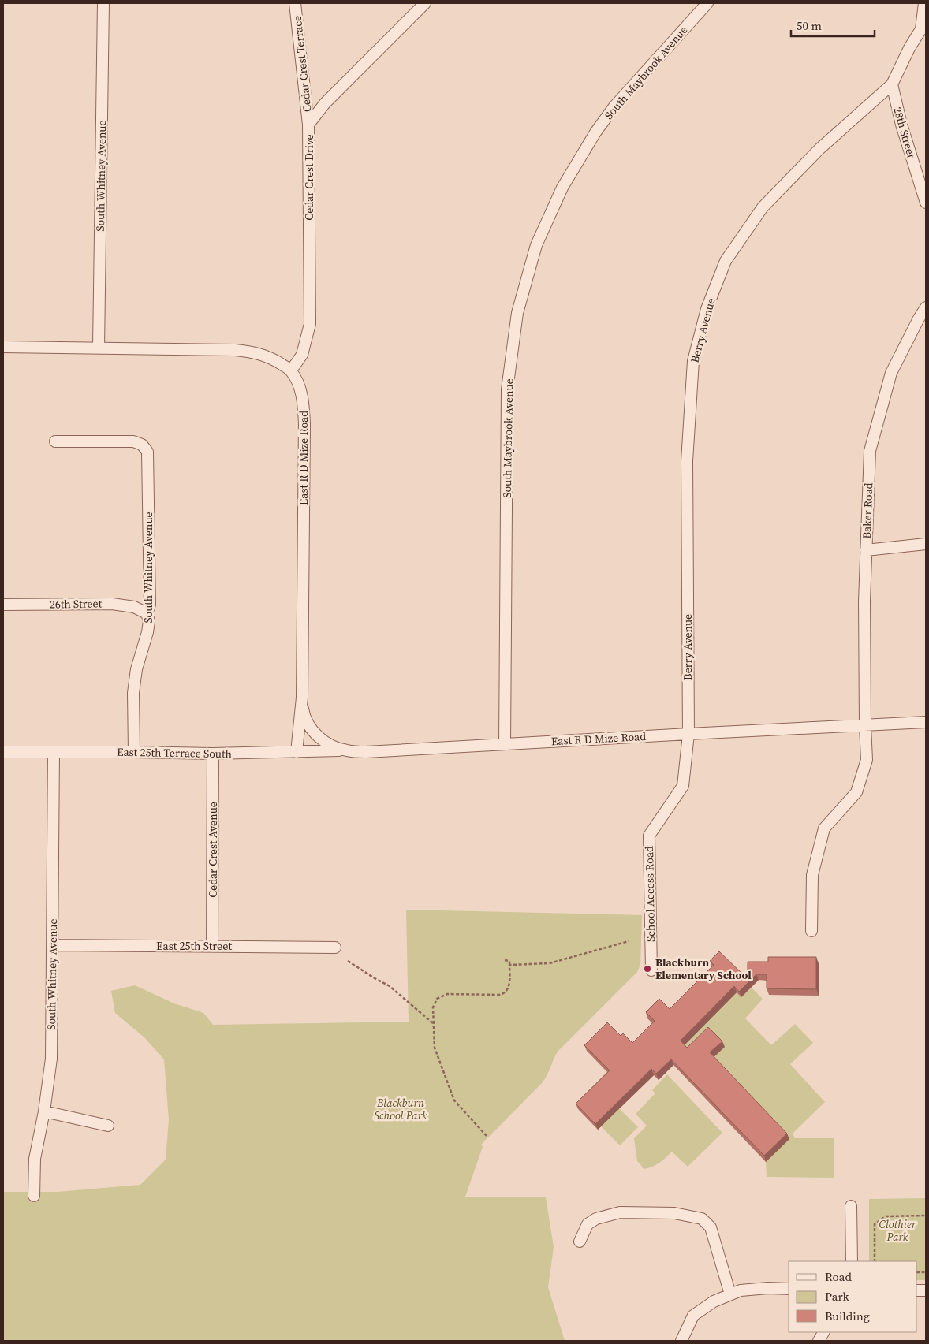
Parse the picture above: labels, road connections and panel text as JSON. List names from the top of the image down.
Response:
{
  "streets": {
    "street": [
      "Cedar Crest Terrace",
      "South Maybrook Avenue",
      "28th Street",
      "South Whitney Avenue",
      "Cedar Crest Drive",
      "Berry Avenue",
      "East R D Mize Road",
      "Baker Road",
      "26th Street",
      "East 25th Terrace South",
      "Cedar Crest Avenue",
      "School Access Road",
      "East 25th Street"
    ]
  },
  "crossings": [
    ["Cedar Crest Terrace", "Cedar Crest Drive"],
    ["South Maybrook Avenue", "East R D Mize Road"],
    ["28th Street", "Berry Avenue"],
    ["South Whitney Avenue", "26th Street"],
    ["South Whitney Avenue", "East 25th Terrace South"],
    ["South Whitney Avenue", "East 25th Street"],
    ["Cedar Crest Drive", "East R D Mize Road"],
    ["Berry Avenue", "East R D Mize Road"],
    ["Berry Avenue", "School Access Road"],
    ["East R D Mize Road", "Baker Road"],
    ["East R D Mize Road", "East 25th Terrace South"],
    ["East R D Mize Road", "School Access Road"],
    ["East 25th Terrace South", "Cedar Crest Avenue"],
    ["Cedar Crest Avenue", "East 25th Street"]
  ],
  "parks": ["Blackburn School Park", "Clothier Park"],
  "places": ["Blackburn Elementary School"],
  "legend": ["Road", "Park", "Building"],
  "scale_bar": "50 m"
}
